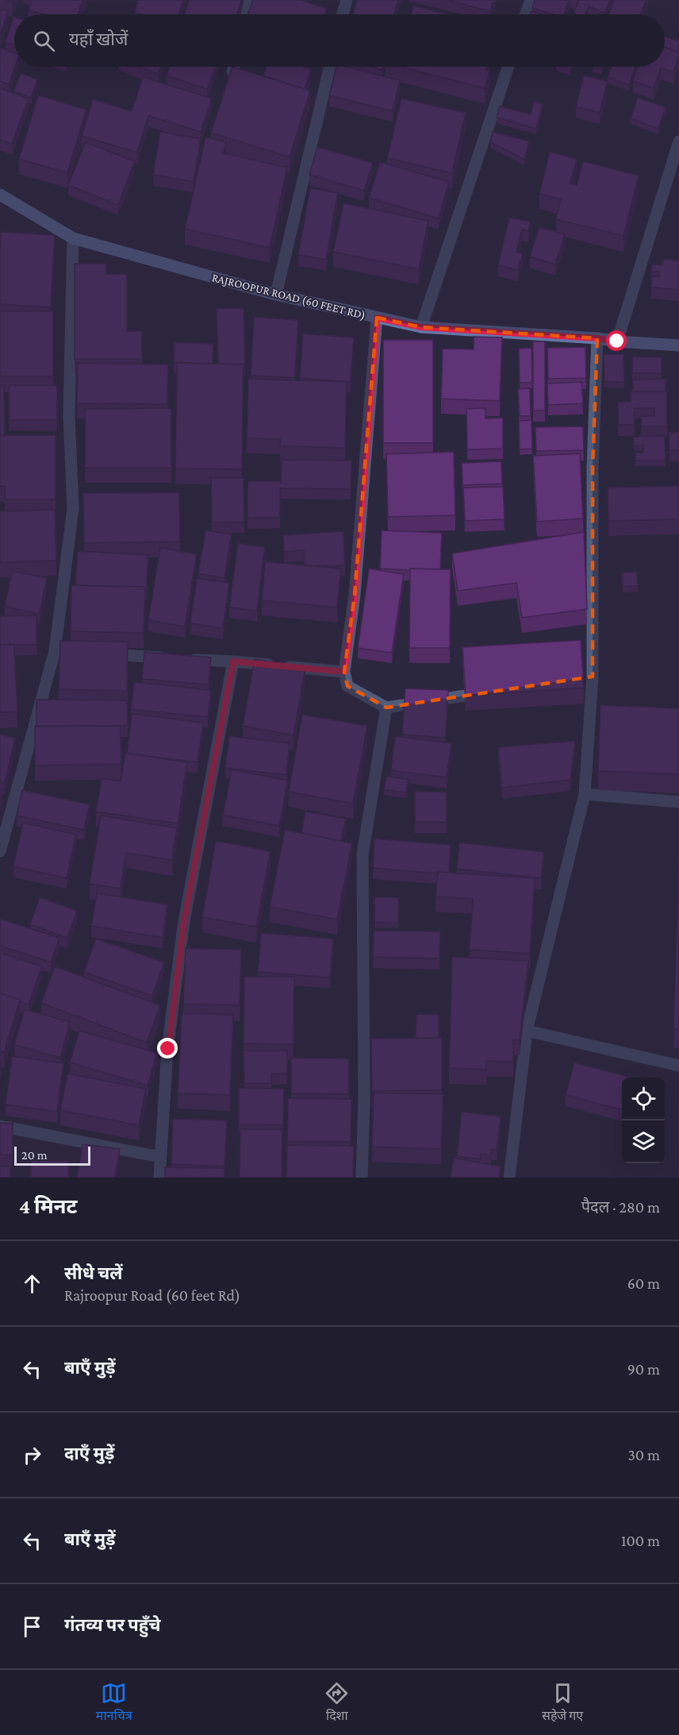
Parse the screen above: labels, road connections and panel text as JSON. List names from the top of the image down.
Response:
{
  "streets": {
    "main road": ["RAJROOPUR ROAD (60 FEET RD)"]
  },
  "scale_bar": "20 m",
  "page": {
    "search": "यहाँ खोजें",
    "scale": "20 m",
    "heading": ["4 मिनट", "पैदल · 280 m"],
    "list": [
      ["सीधे चलें", "Rajroopur Road (60 feet Rd)", "60 m"],
      ["बाएँ मुड़ें", "90 m"],
      ["दाएँ मुड़ें", "30 m"],
      ["बाएँ मुड़ें", "100 m"],
      "गंतव्य पर पहुँचे"
    ],
    "nav": ["मानचित्र", "दिशा", "सहेजे गए"]
  }
}
